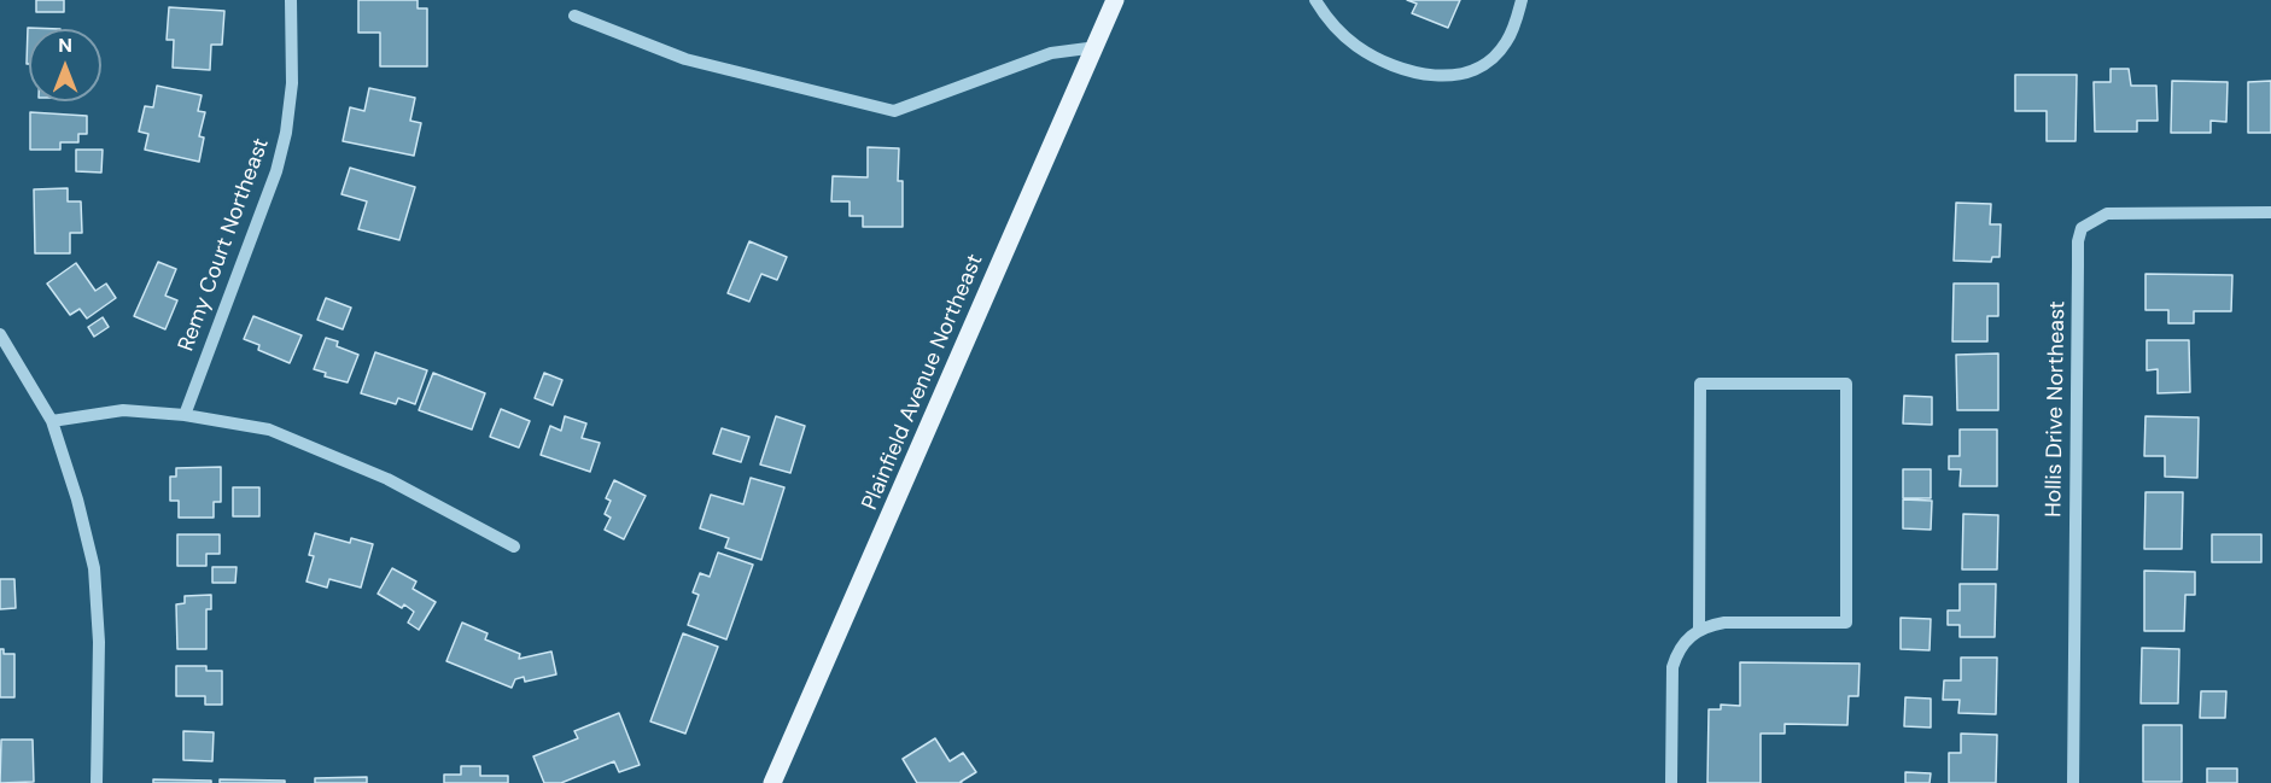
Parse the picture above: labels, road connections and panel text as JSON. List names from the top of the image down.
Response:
{
  "streets": {
    "main road": ["Plainfield Avenue Northeast"],
    "street": ["Remy Court Northeast", "Hollis Drive Northeast"]
  },
  "north": "top"
}
